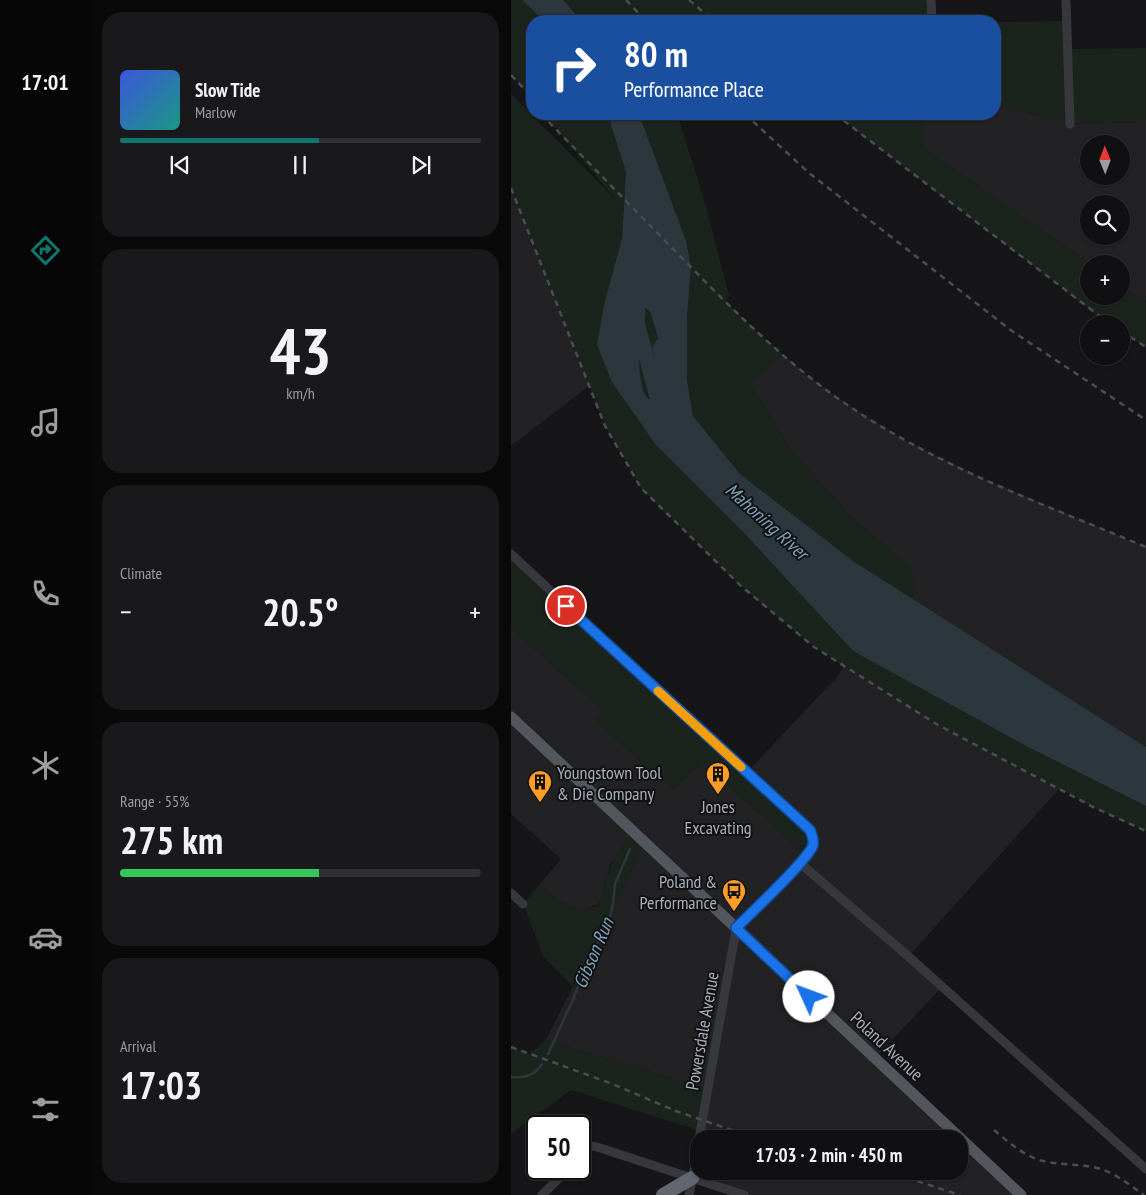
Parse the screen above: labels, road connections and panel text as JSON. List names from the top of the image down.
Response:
{
  "streets": {
    "main road": ["Poland Avenue"],
    "street": ["Powersdale Avenue"]
  },
  "crossings": [
    ["Powersdale Avenue", "Poland Avenue"]
  ],
  "water": ["Mahoning River", "Gibson Run"],
  "places": {
    "building": ["Jones Excavating", "Youngstown Tool & Die Company"],
    "bus stop": ["Poland & Performance"]
  },
  "north": "top",
  "page": {
    "tabs": "17:01",
    "turn": ["80 m", "Performance Place"],
    "song": ["Slow Tide", "Marlow"],
    "map_buttons": ["+", "−"],
    "tile": [
      ["43", "km/h"],
      "Climate",
      ["Range · 55%", "275 km"],
      ["Arrival", "17:03"]
    ],
    "heat": ["−", "20.5°", "+"],
    "limit": "50",
    "trip": "17:03 · 2 min · 450 m"
  }
}
